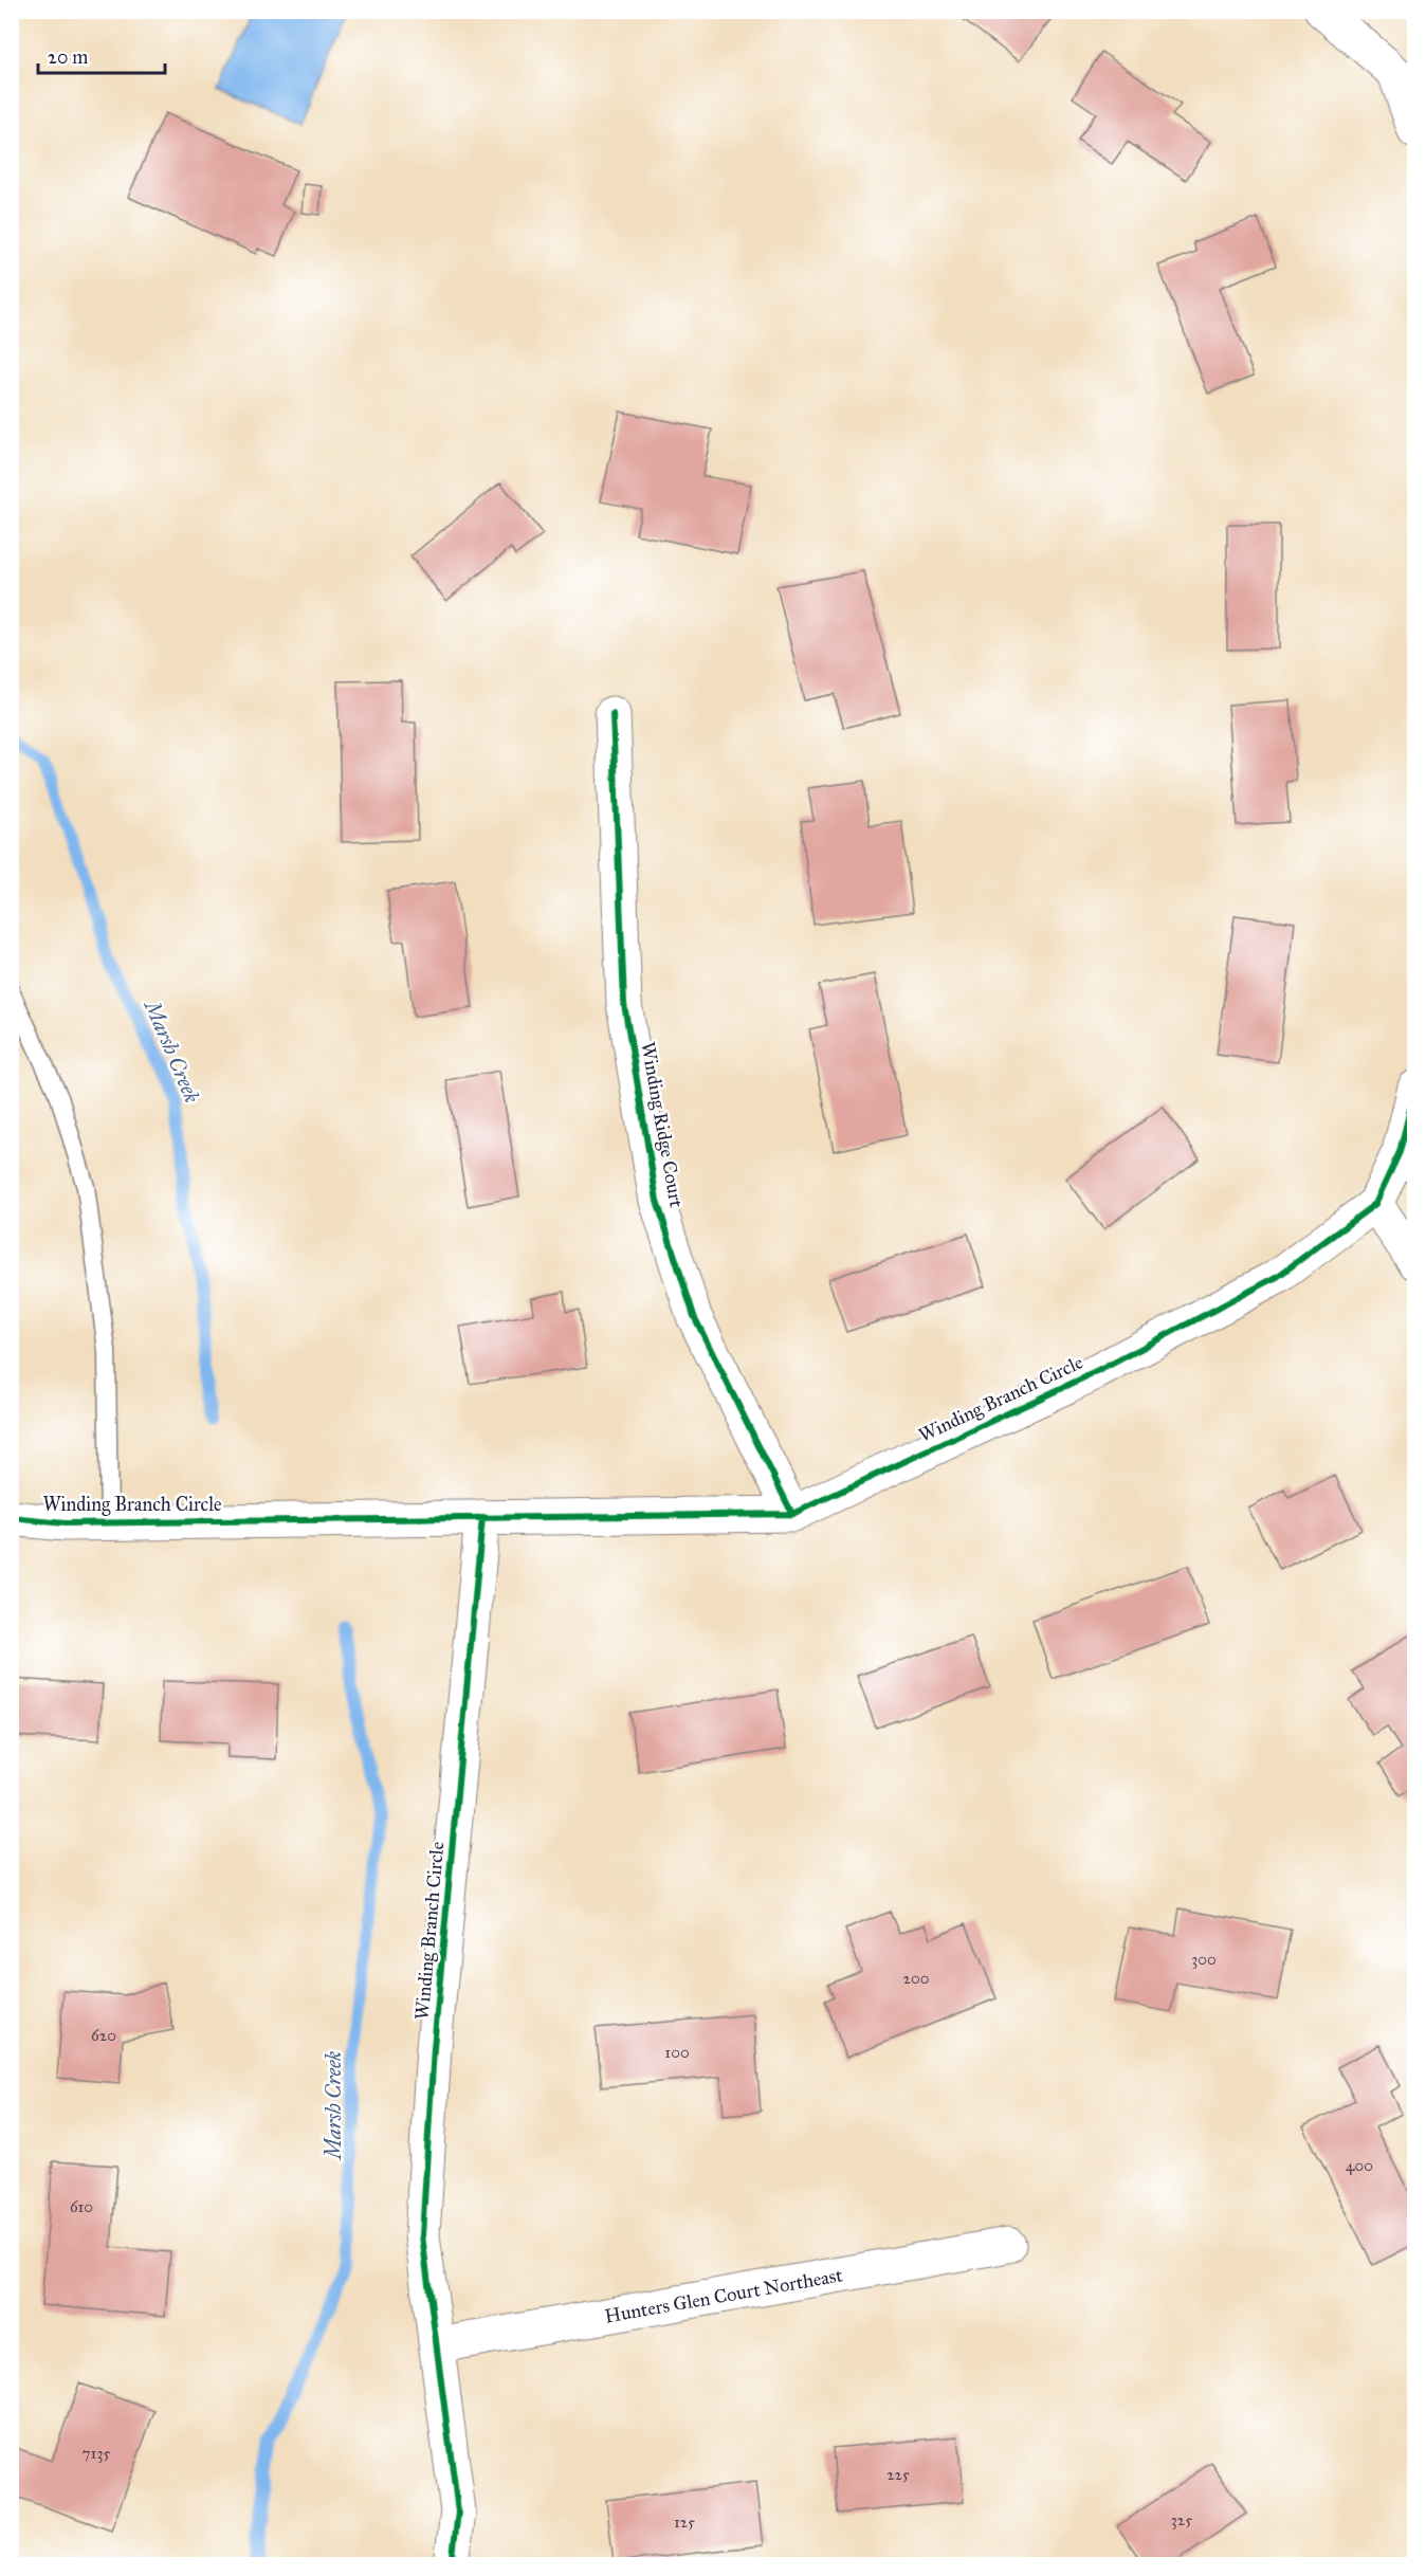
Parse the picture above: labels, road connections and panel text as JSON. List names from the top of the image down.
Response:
{
  "streets": {
    "street": ["Winding Ridge Court", "Winding Branch Circle", "Hunters Glen Court Northeast"]
  },
  "crossings": [
    ["Winding Ridge Court", "Winding Branch Circle"],
    ["Winding Branch Circle", "Hunters Glen Court Northeast"]
  ],
  "water": ["Marsh Creek"],
  "house_numbers": [
    "300",
    "200",
    "620",
    "100",
    "400",
    "610",
    "7135",
    "225",
    "325",
    "125"
  ],
  "scale_bar": "20 m"
}
